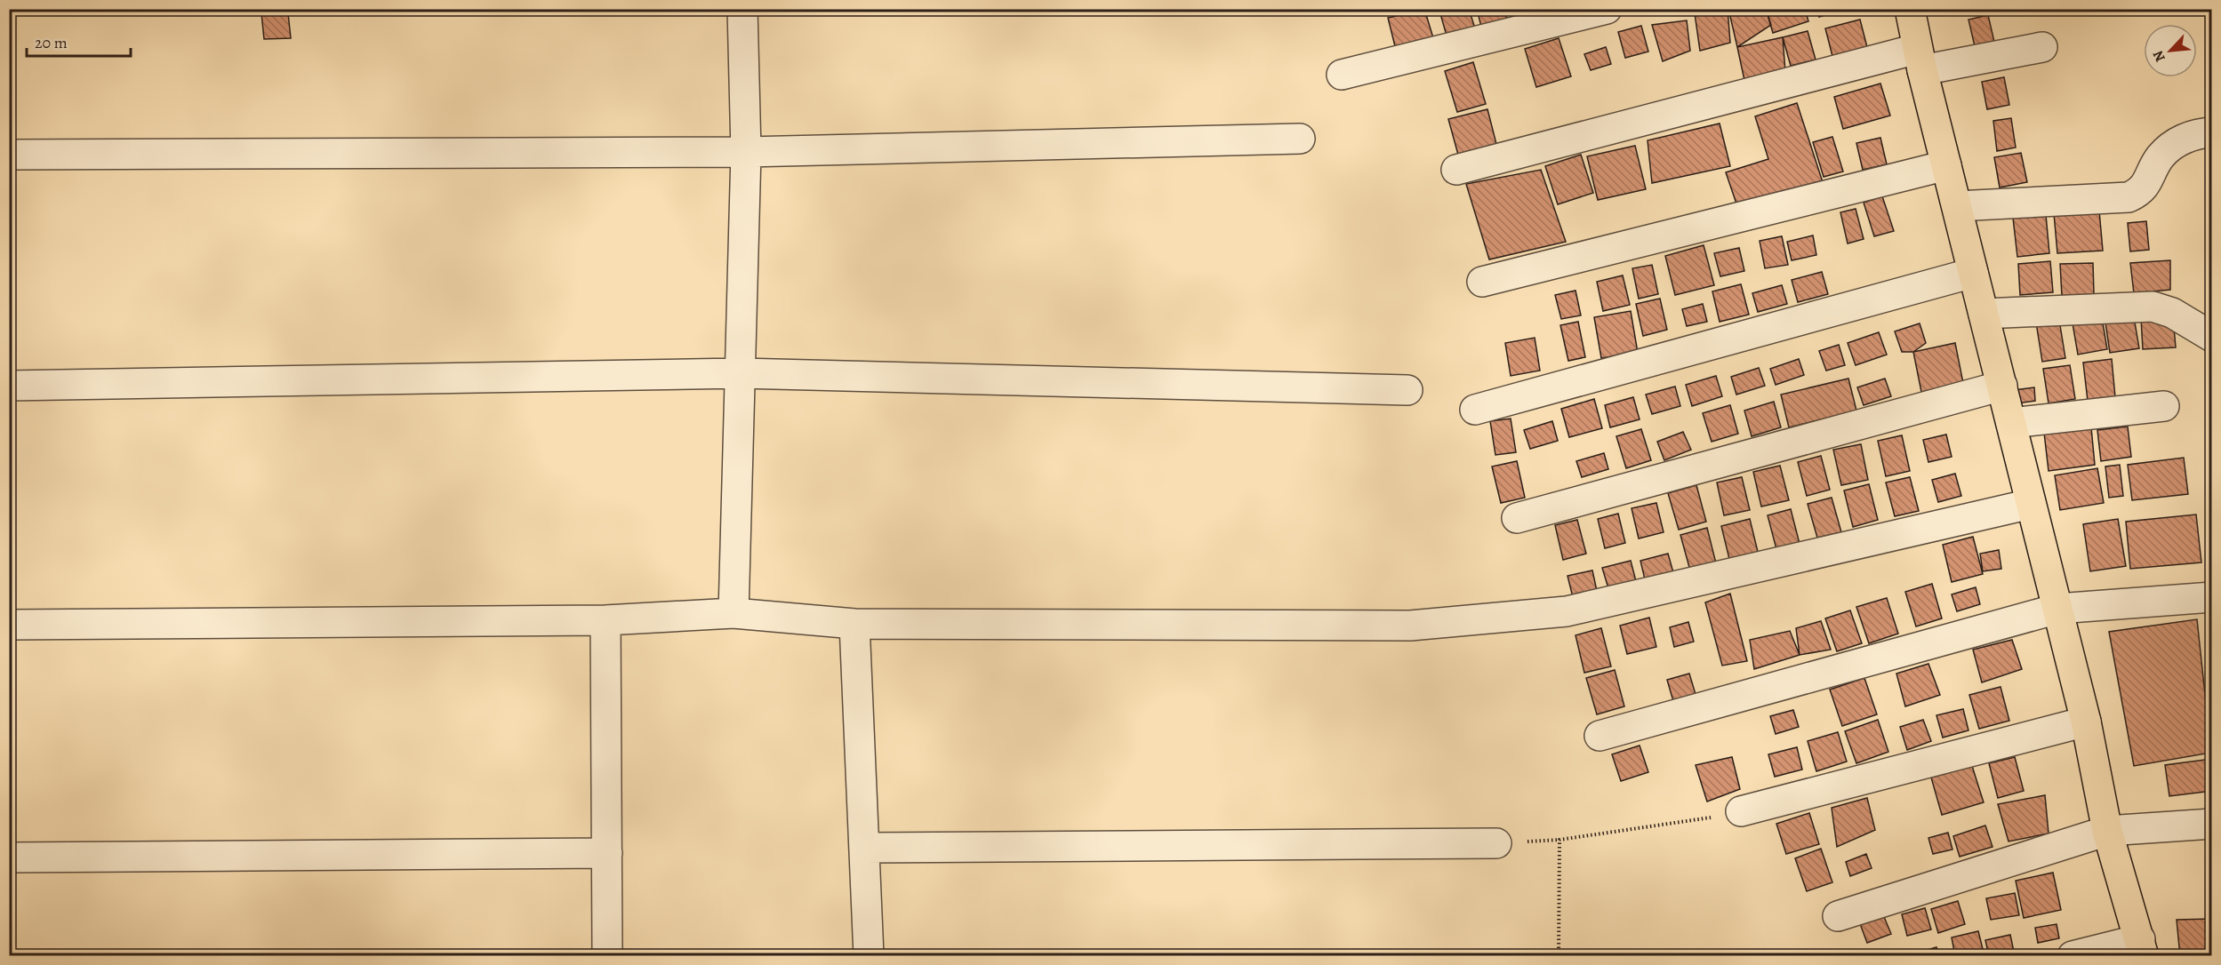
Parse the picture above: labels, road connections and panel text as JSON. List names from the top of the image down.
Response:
{
  "scale_bar": "20 m",
  "north": "bottom left"
}
